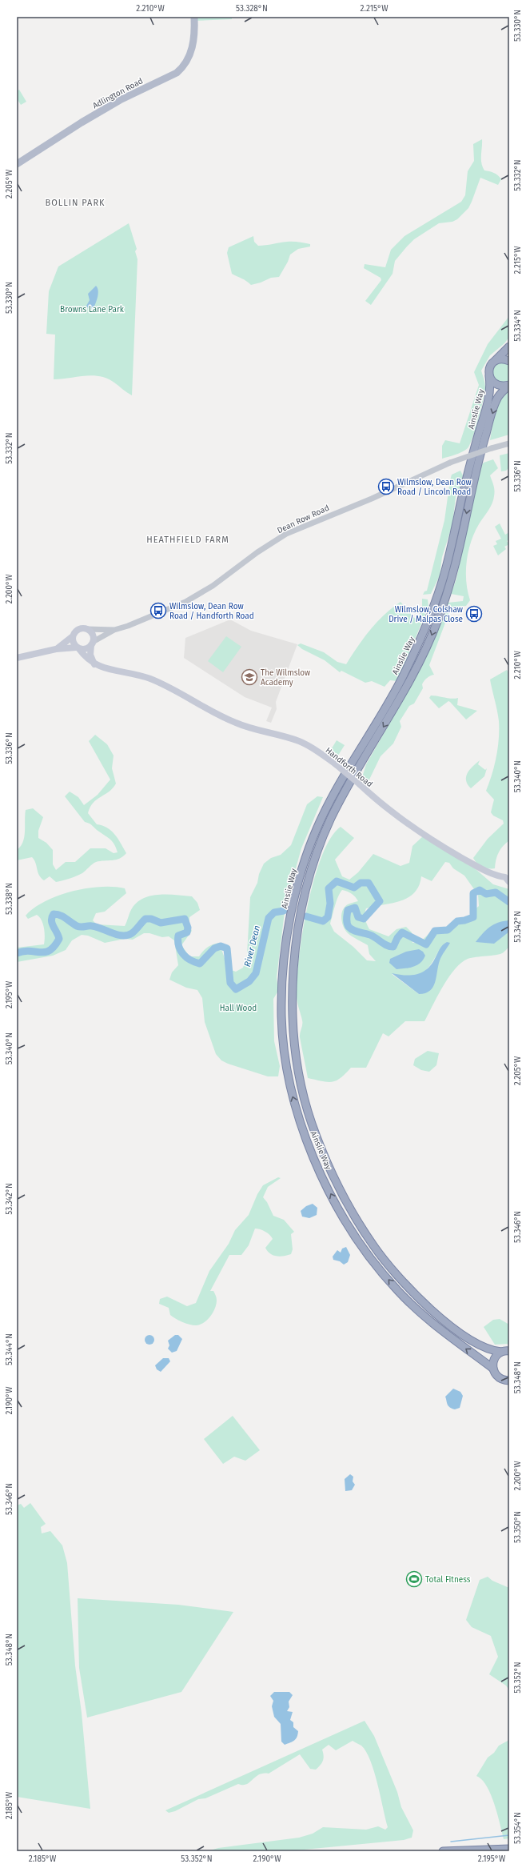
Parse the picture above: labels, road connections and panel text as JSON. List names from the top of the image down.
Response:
{
  "streets": {
    "highway": ["Ainslie Way"],
    "main road": ["Adlington Road", "Handforth Road"],
    "street": ["Dean Row Road"]
  },
  "crossings": [
    ["Dean Row Road", "Handforth Road"]
  ],
  "districts": ["BOLLIN PARK", "HEATHFIELD FARM"],
  "water": ["River Dean"],
  "parks": ["Browns Lane Park", "Hall Wood"],
  "places": {
    "bus stop": ["Wilmslow, Dean Row Road / Lincoln Road", "Wilmslow, Dean Row Road / Handforth Road", "Wilmslow, Colshaw Drive / Malpas Close"],
    "school or university": ["The Wilmslow Academy"],
    "sports": ["Total Fitness"]
  },
  "coordinates": [
    "2.210°W",
    "53.328°N",
    "2.215°W",
    "53.330°N",
    "53.332°N",
    "2.205°W",
    "53.334°N",
    "53.336°N",
    "2.200°W",
    "53.340°N",
    "53.338°N",
    "53.342°N",
    "2.195°W",
    "53.346°N",
    "53.344°N",
    "53.348°N",
    "2.190°W",
    "53.350°N",
    "53.352°N",
    "2.185°W",
    "53.354°N"
  ]
}
